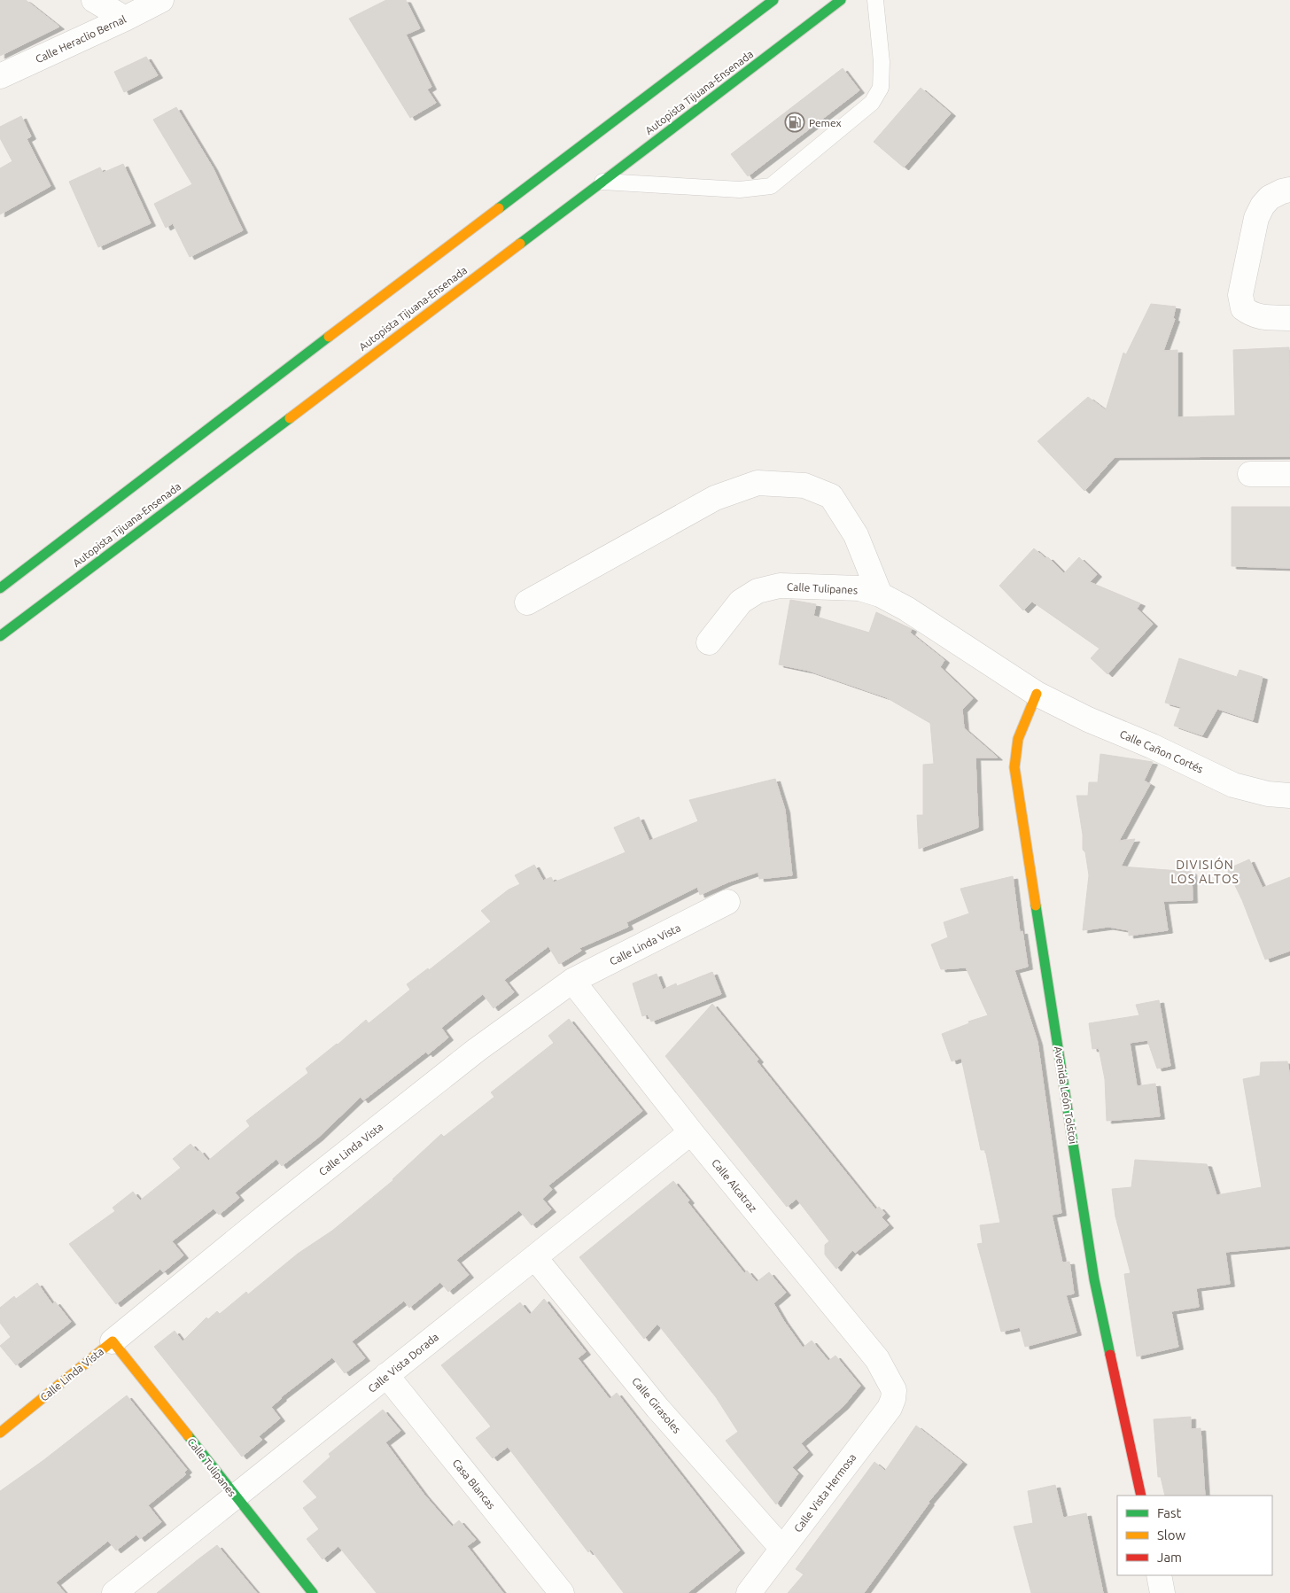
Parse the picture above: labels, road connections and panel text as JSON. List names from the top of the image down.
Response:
{
  "streets": {
    "main road": [
      "Autopista Tijuana-Ensenada",
      "Calle Tulipanes",
      "Calle Linda Vista",
      "Avenida León Tolstoi"
    ],
    "street": [
      "Calle Heraclio Bernal",
      "Calle Cañon Cortés",
      "Calle Alcatraz",
      "Calle Vista Dorada",
      "Calle Girasoles",
      "Casa Blancas",
      "Calle Vista Hermosa"
    ]
  },
  "crossings": [
    ["Calle Tulipanes", "Calle Cañon Cortés"],
    ["Calle Tulipanes", "Calle Linda Vista"],
    ["Calle Tulipanes", "Avenida León Tolstoi"],
    ["Calle Tulipanes", "Calle Vista Dorada"],
    ["Calle Cañon Cortés", "Avenida León Tolstoi"],
    ["Calle Linda Vista", "Calle Alcatraz"],
    ["Calle Alcatraz", "Calle Vista Dorada"],
    ["Calle Alcatraz", "Calle Vista Hermosa"],
    ["Calle Vista Dorada", "Calle Girasoles"],
    ["Calle Vista Dorada", "Casa Blancas"],
    ["Calle Girasoles", "Calle Vista Hermosa"]
  ],
  "districts": ["DIVISIÓN LOS ALTOS"],
  "places": {
    "fuel station": ["Pemex"]
  },
  "legend": ["Fast", "Slow", "Jam"]
}
